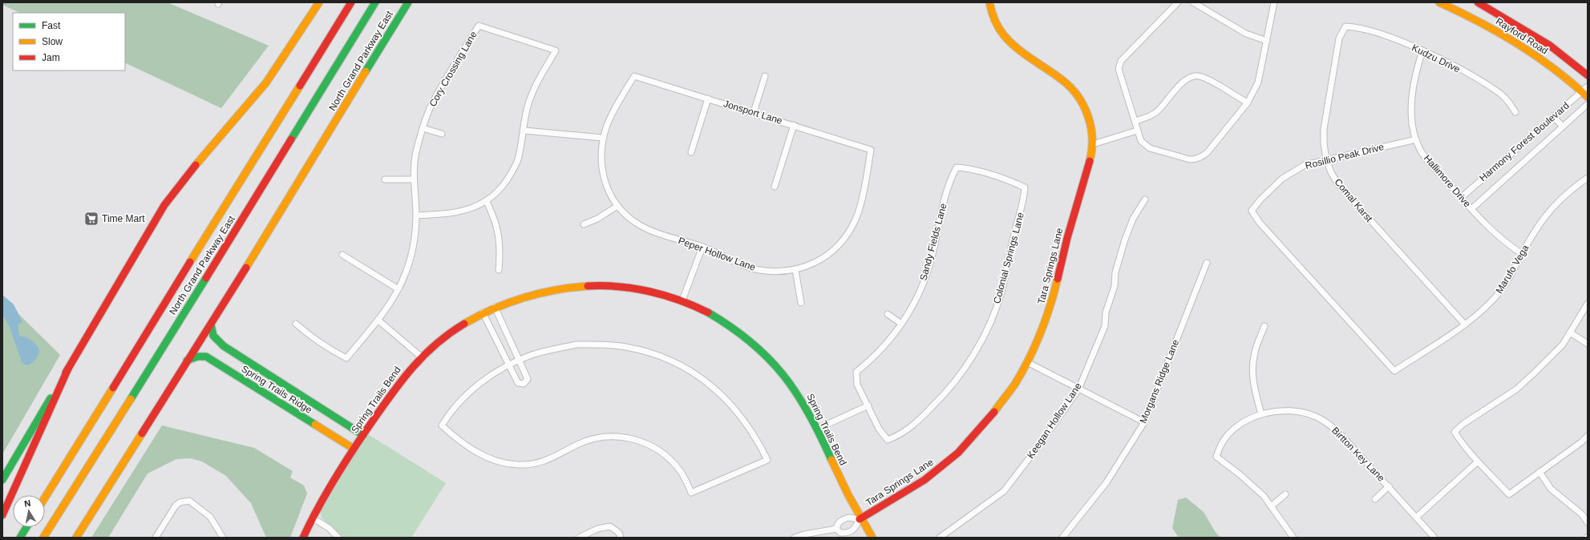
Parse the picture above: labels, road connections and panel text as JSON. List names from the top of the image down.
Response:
{
  "streets": {
    "main road": [
      "Rayford Road",
      "North Grand Parkway East",
      "Tara Springs Lane",
      "Spring Trails Ridge",
      "Spring Trails Bend"
    ],
    "street": [
      "Kudzu Drive",
      "Cory Crossing Lane",
      "Jonsport Lane",
      "Harmony Forest Boulevard",
      "Rosillio Peak Drive",
      "Hallimore Drive",
      "Comal Karst",
      "Sandy Fields Lane",
      "Peper Hollow Lane",
      "Colonial Springs Lane",
      "Marufo Vega",
      "Morgans Ridge Lane",
      "Keegan Hollow Lane",
      "Birtton Key Lane"
    ]
  },
  "crossings": [
    ["Rayford Road", "Harmony Forest Boulevard"],
    ["Kudzu Drive", "Hallimore Drive"],
    ["Kudzu Drive", "Comal Karst"],
    ["North Grand Parkway East", "Spring Trails Ridge"],
    ["Jonsport Lane", "Peper Hollow Lane"],
    ["Harmony Forest Boulevard", "Hallimore Drive"],
    ["Rosillio Peak Drive", "Hallimore Drive"],
    ["Rosillio Peak Drive", "Comal Karst"],
    ["Rosillio Peak Drive", "Marufo Vega"],
    ["Hallimore Drive", "Marufo Vega"],
    ["Comal Karst", "Marufo Vega"],
    ["Sandy Fields Lane", "Colonial Springs Lane"],
    ["Tara Springs Lane", "Spring Trails Bend"],
    ["Spring Trails Ridge", "Spring Trails Bend"]
  ],
  "places": {
    "supermarket": ["Time Mart"]
  },
  "legend": ["Fast", "Slow", "Jam"],
  "north": "top"
}
